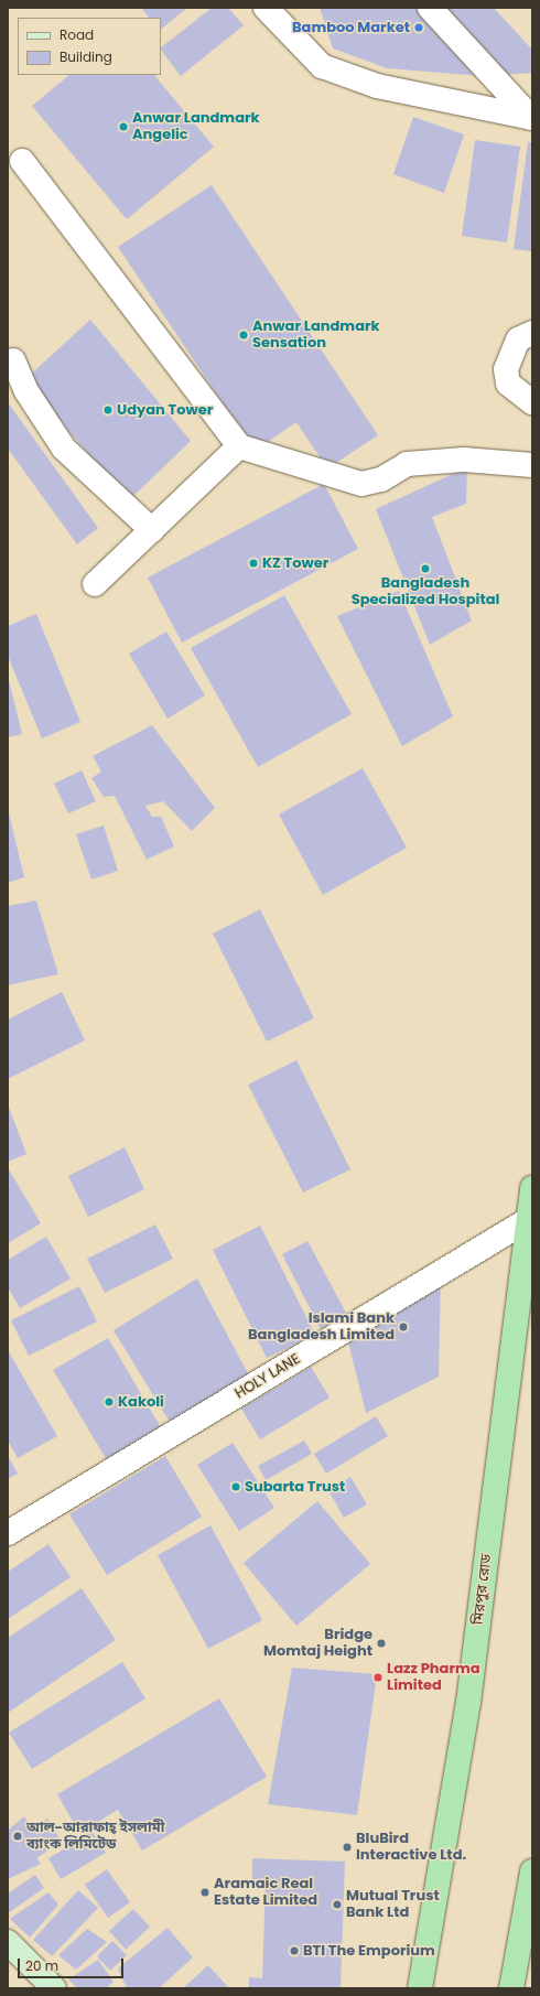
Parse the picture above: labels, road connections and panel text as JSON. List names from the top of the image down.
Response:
{
  "streets": {
    "highway": ["মিরপুর রোড"],
    "street": ["HOLY LANE"]
  },
  "crossings": [
    ["HOLY LANE", "মিরপুর রোড"]
  ],
  "places": [
    "Bamboo Market",
    "Anwar Landmark Angelic",
    "Anwar Landmark Sensation",
    "Udyan Tower",
    "KZ Tower",
    "Bangladesh Specialized Hospital",
    "Islami Bank Bangladesh Limited",
    "Kakoli",
    "Subarta Trust",
    "Bridge Momtaj Height",
    "Lazz Pharma Limited",
    "আল-আরাফাহ্ ইসলামী ব্যাংক লিমিটেড",
    "BluBird Interactive Ltd.",
    "Aramaic Real Estate Limited",
    "Mutual Trust Bank Ltd",
    "BTI The Emporium"
  ],
  "legend": ["Road", "Building"],
  "scale_bar": "20 m"
}
